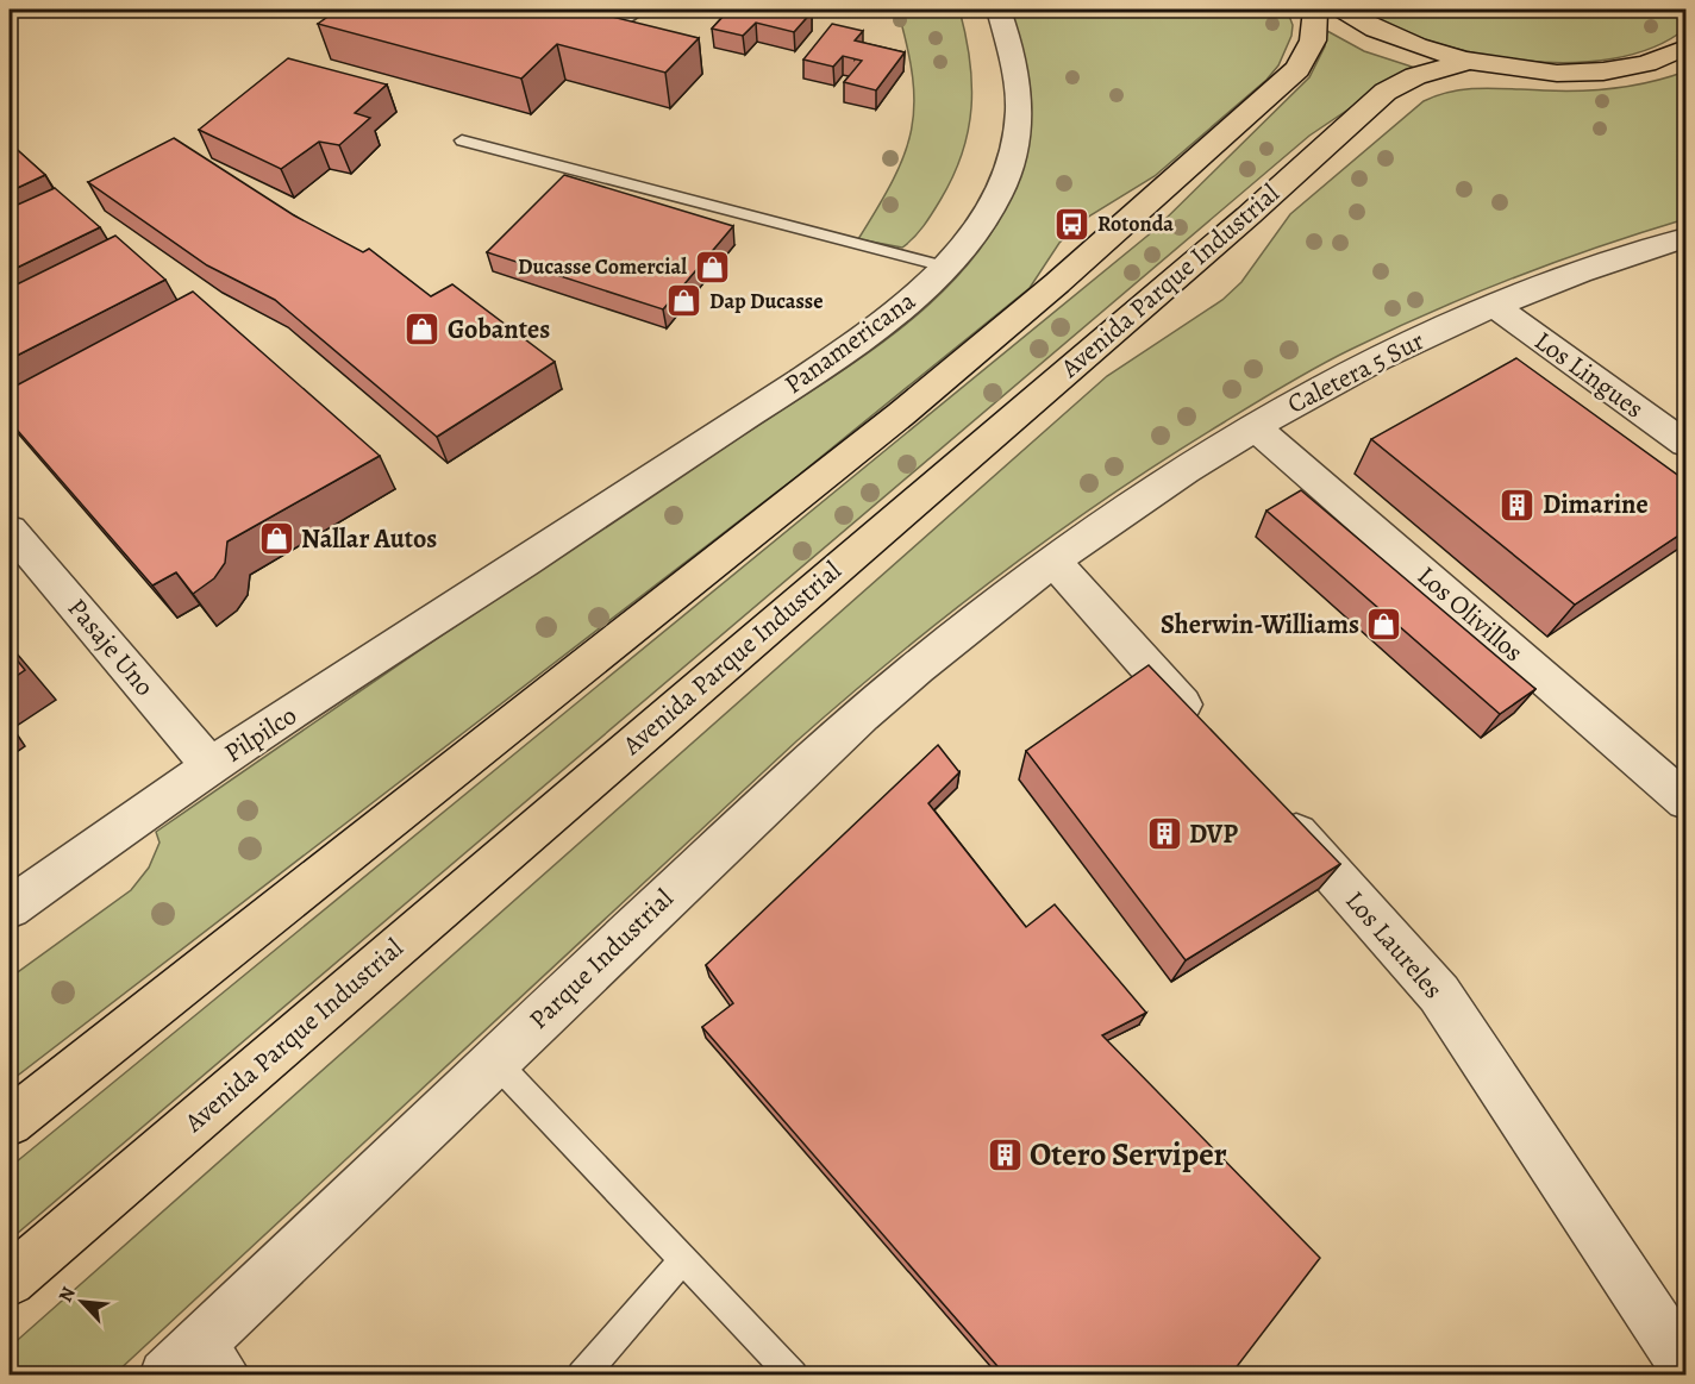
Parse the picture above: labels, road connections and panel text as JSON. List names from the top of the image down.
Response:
{
  "streets": {
    "highway": ["Avenida Parque Industrial"],
    "street": [
      "Panamericana",
      "Caletera 5 Sur",
      "Los Lingues",
      "Los Olivillos",
      "Pasaje Uno",
      "Pilpilco",
      "Los Laureles",
      "Parque Industrial"
    ]
  },
  "crossings": [
    ["Panamericana", "Pilpilco"],
    ["Caletera 5 Sur", "Los Lingues"],
    ["Caletera 5 Sur", "Los Olivillos"],
    ["Caletera 5 Sur", "Parque Industrial"],
    ["Pasaje Uno", "Pilpilco"]
  ],
  "places": {
    "bus stop": ["Rotonda"],
    "shop": [
      "Ducasse Comercial",
      "Dap Ducasse",
      "Gobantes",
      "Nallar Autos",
      "Sherwin-Williams"
    ],
    "building": ["Dimarine", "DVP", "Otero Serviper"]
  },
  "north": "top left"
}
